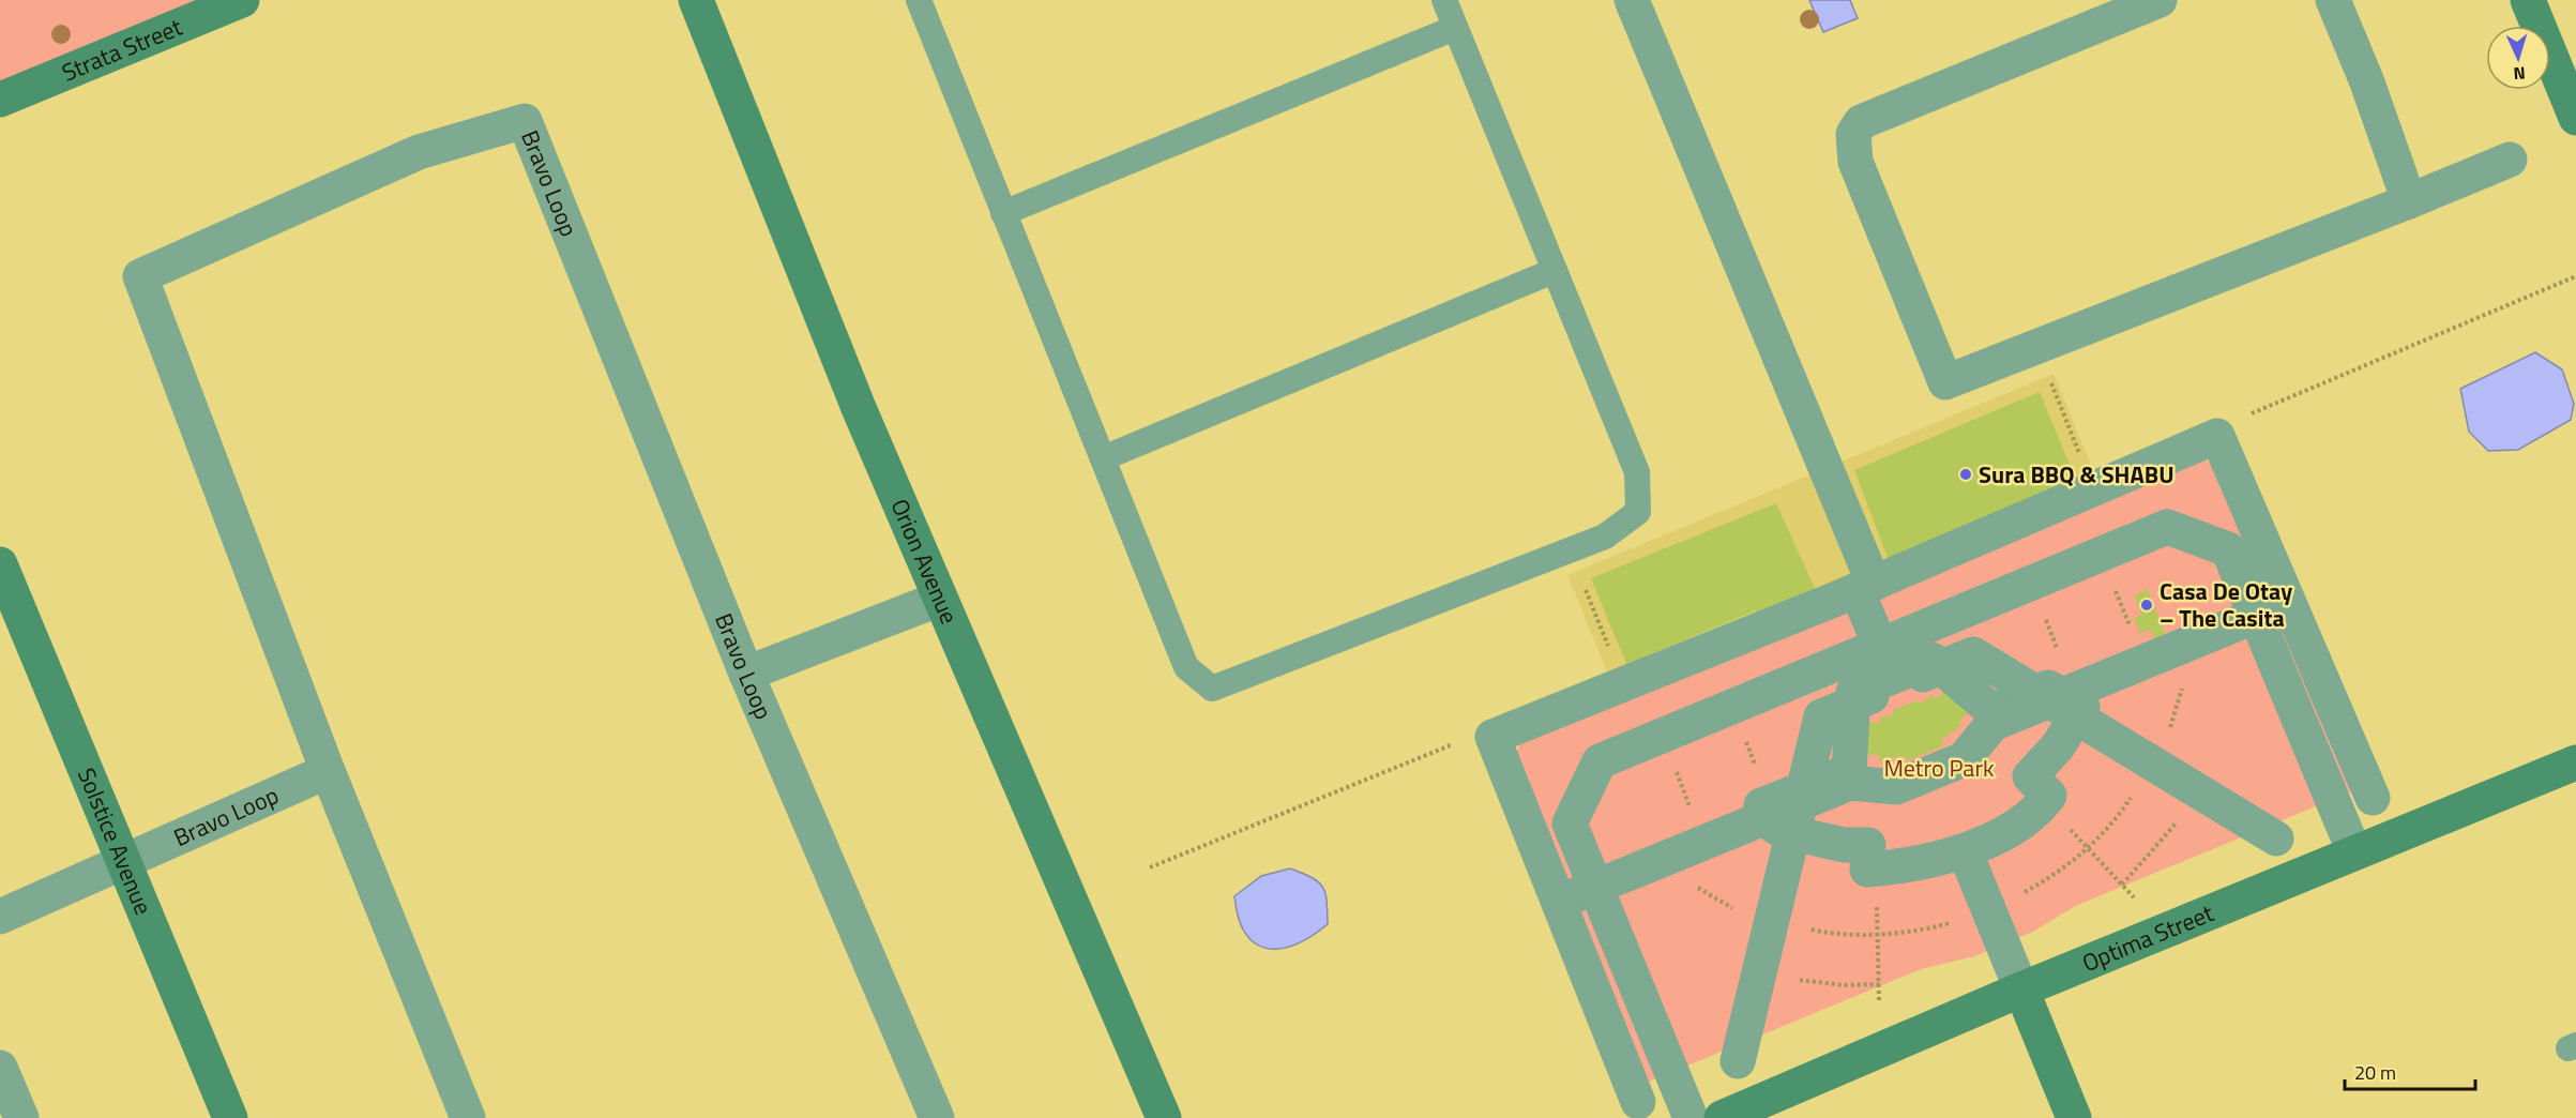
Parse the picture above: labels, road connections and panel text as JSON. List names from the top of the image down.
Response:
{
  "streets": {
    "street": [
      "Strata Street",
      "Bravo Loop",
      "Orion Avenue",
      "Solstice Avenue",
      "Optima Street"
    ]
  },
  "crossings": [
    ["Bravo Loop", "Solstice Avenue"]
  ],
  "parks": ["Metro Park"],
  "places": ["Sura BBQ & SHABU", "Casa De Otay – The Casita"],
  "scale_bar": "20 m",
  "north": "bottom"
}
